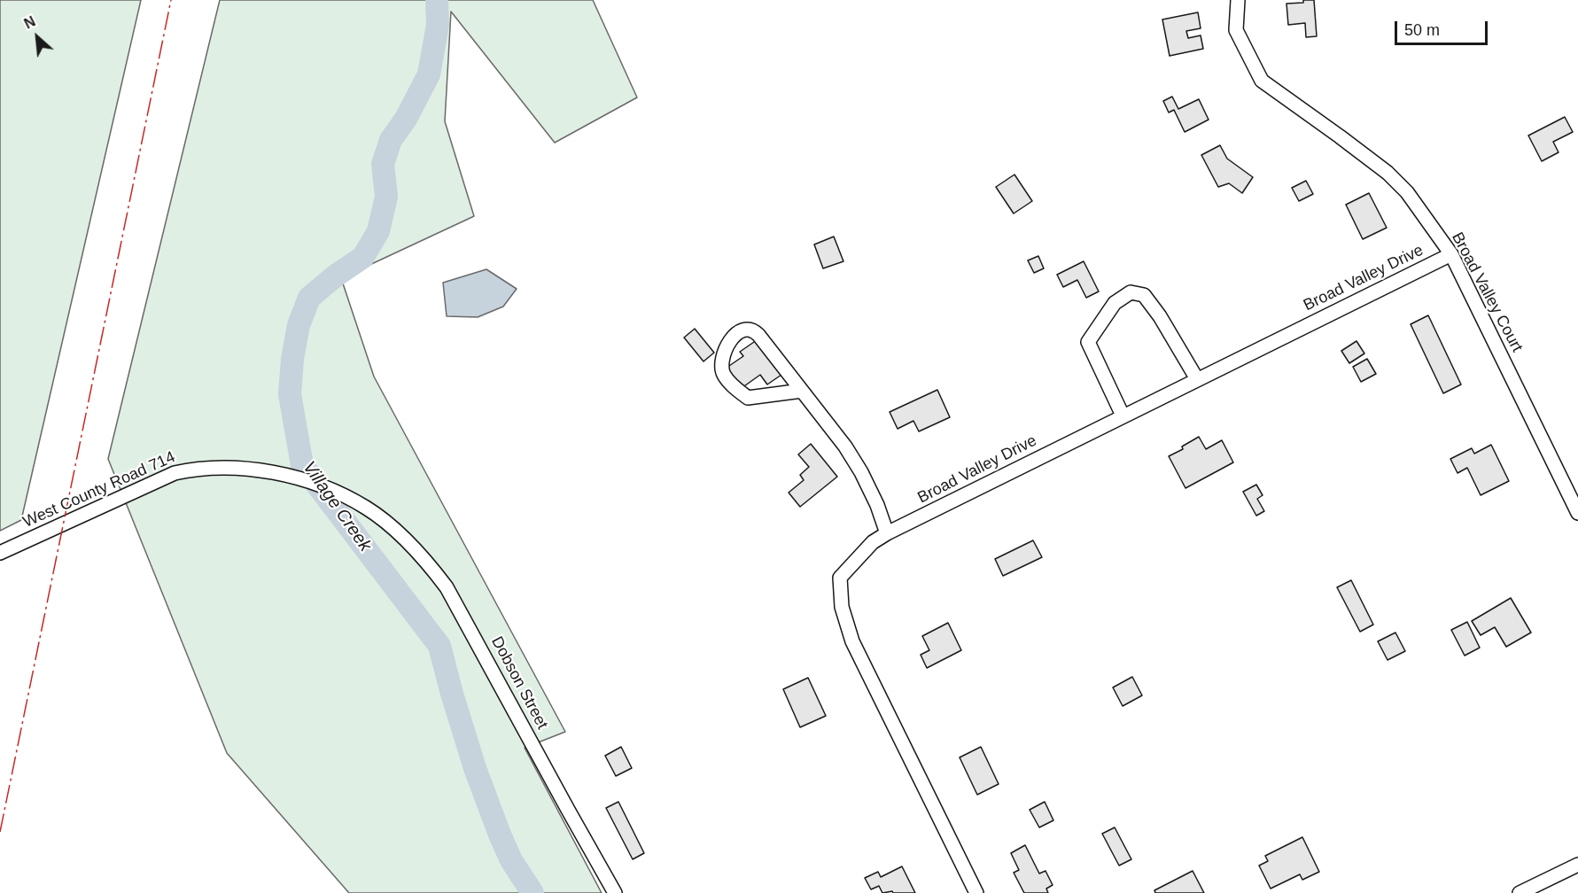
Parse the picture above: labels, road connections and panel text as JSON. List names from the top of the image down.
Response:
{
  "streets": {
    "street": [
      "Broad Valley Drive",
      "Broad Valley Court",
      "West County Road 714",
      "Dobson Street"
    ]
  },
  "crossings": [
    ["Broad Valley Drive", "Broad Valley Court"],
    ["West County Road 714", "Dobson Street"]
  ],
  "water": ["Village Creek"],
  "scale_bar": "50 m",
  "north": "top left"
}
